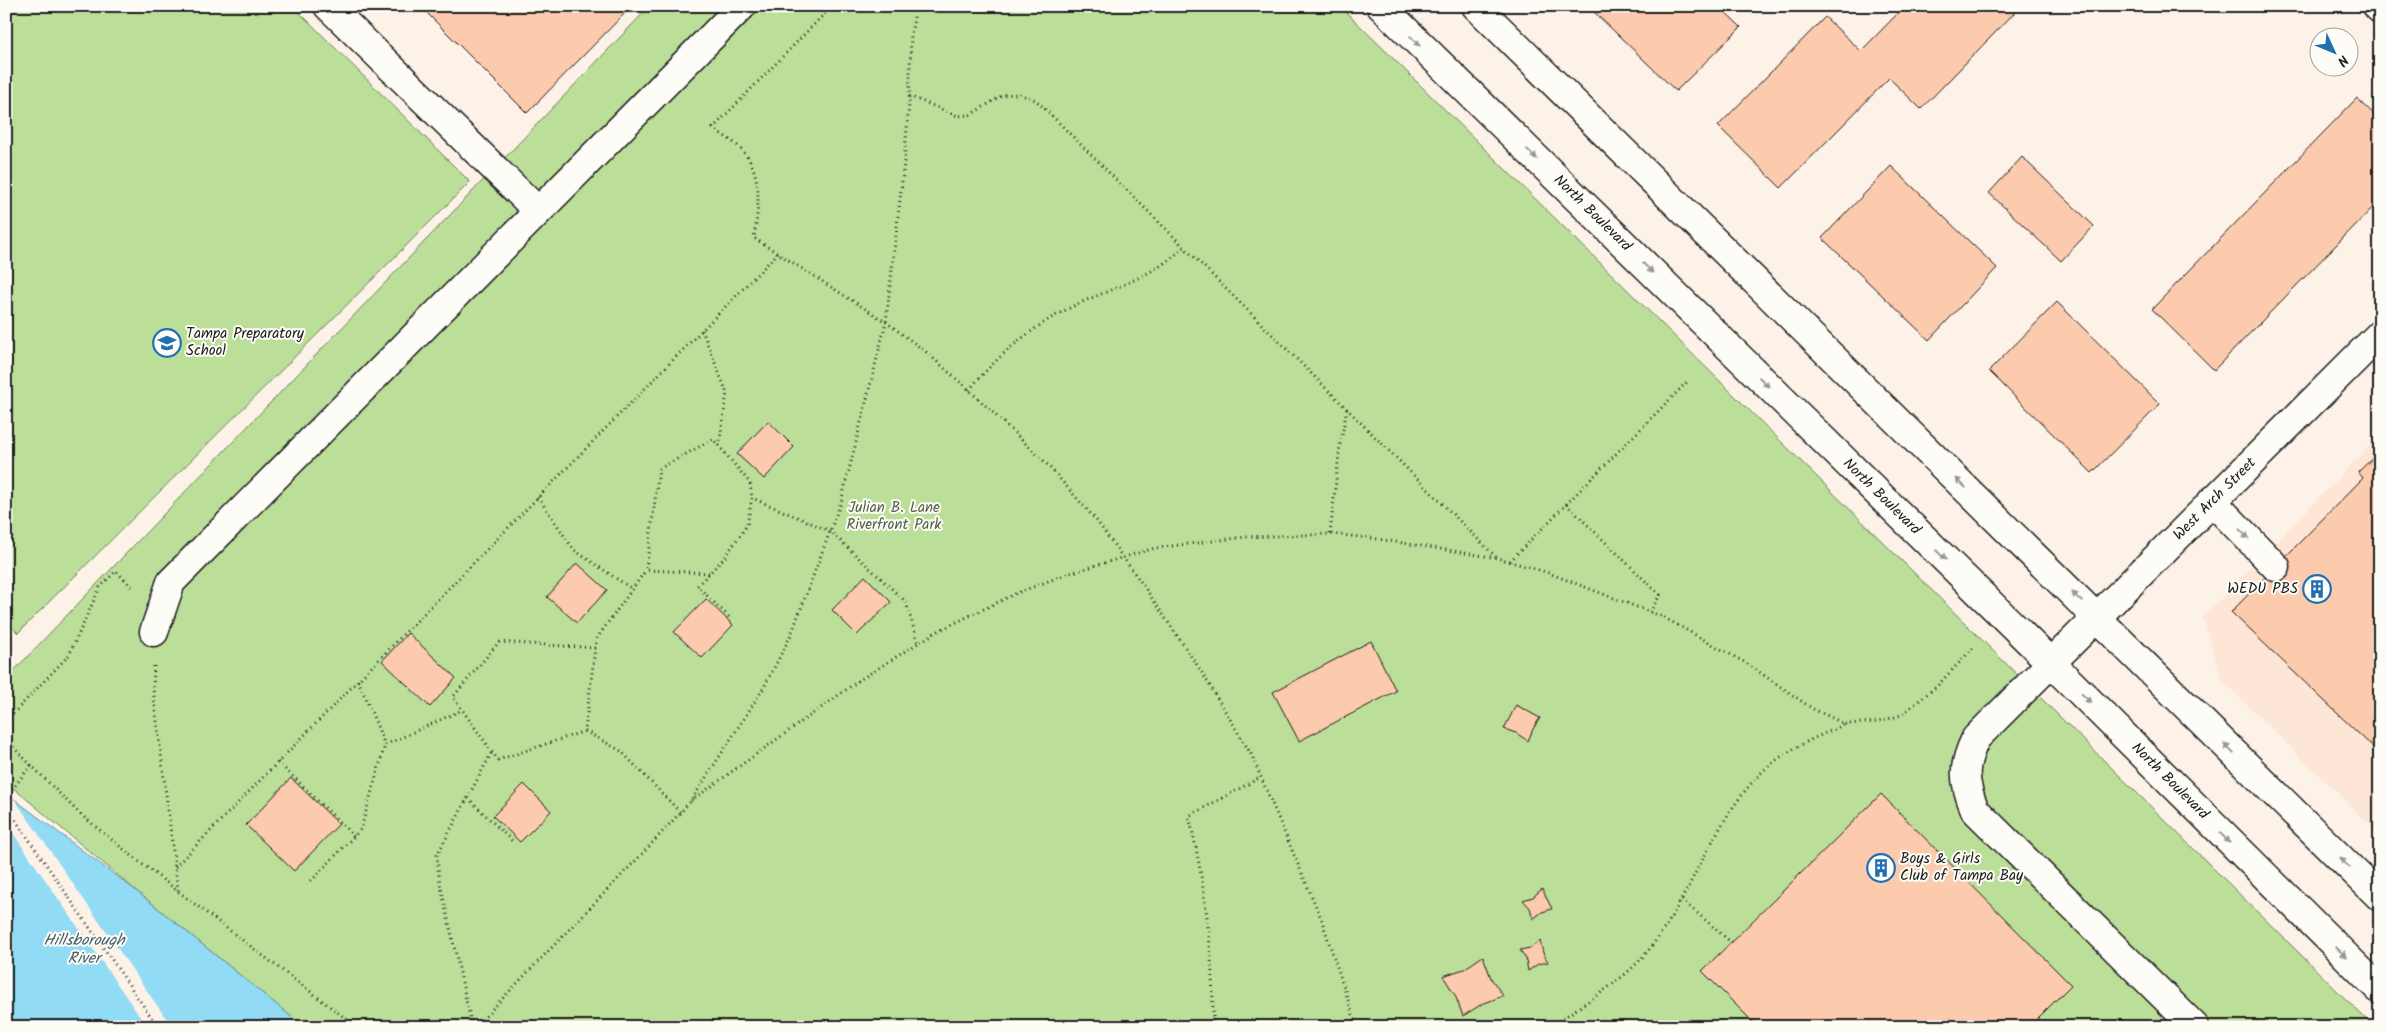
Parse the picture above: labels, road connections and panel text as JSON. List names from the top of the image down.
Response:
{
  "streets": {
    "street": ["North Boulevard", "West Arch Street"]
  },
  "crossings": [
    ["North Boulevard", "West Arch Street"]
  ],
  "water": ["Hillsborough River"],
  "parks": ["Julian B. Lane Riverfront Park"],
  "places": {
    "school or university": ["Tampa Preparatory School"],
    "building": ["WEDU PBS", "Boys & Girls Club of Tampa Bay"]
  },
  "north": "bottom right"
}
